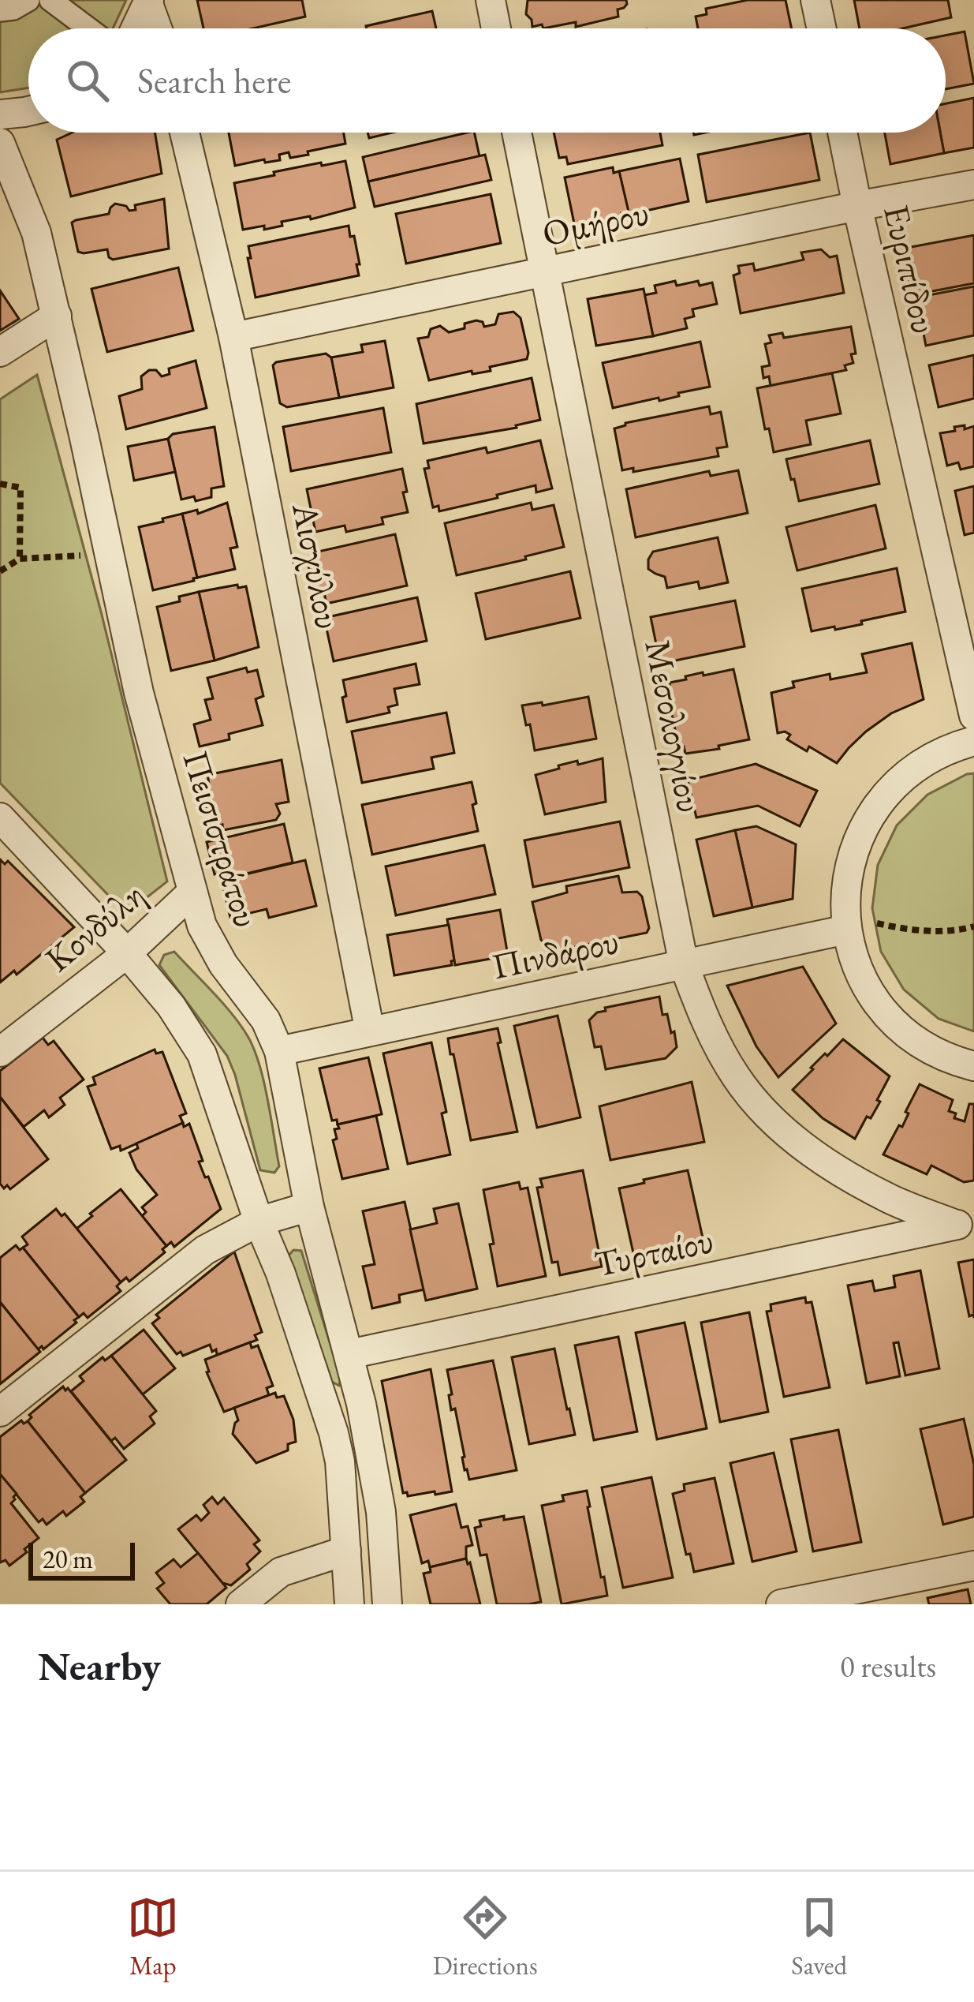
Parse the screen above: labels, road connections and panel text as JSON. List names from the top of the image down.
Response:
{
  "streets": {
    "street": [
      "Ομήρου",
      "Ευριπίδου",
      "Αισχύλου",
      "Μεσολογγίου",
      "Πεισιστράτου",
      "Κονδύλη",
      "Πινδάρου",
      "Τυρταίου"
    ]
  },
  "crossings": [
    ["Ομήρου", "Ευριπίδου"],
    ["Ομήρου", "Αισχύλου"],
    ["Ομήρου", "Μεσολογγίου"],
    ["Αισχύλου", "Πινδάρου"],
    ["Μεσολογγίου", "Πινδάρου"],
    ["Μεσολογγίου", "Τυρταίου"],
    ["Πεισιστράτου", "Κονδύλη"],
    ["Πεισιστράτου", "Πινδάρου"],
    ["Πεισιστράτου", "Τυρταίου"]
  ],
  "scale_bar": "20 m",
  "page": {
    "search": "Search here",
    "scale": "20 m",
    "heading": ["Nearby", "0 results"],
    "nav": ["Map", "Directions", "Saved"]
  }
}
